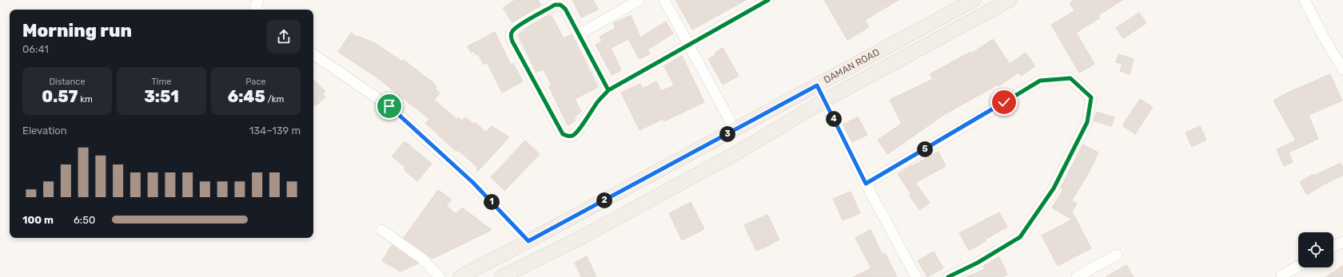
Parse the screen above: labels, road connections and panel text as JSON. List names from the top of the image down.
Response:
{
  "streets": {
    "main road": ["DAMAN ROAD"]
  },
  "page": {
    "heading": ["Morning run", "06:41"],
    "stats": [
      ["Distance", "0.57 km"],
      ["Time", "3:51"],
      ["Pace", "6:45 /km"]
    ],
    "pins": [
      "4",
      "3",
      "5",
      "2",
      "1"
    ],
    "chart": ["Elevation", "134–139 m"],
    "list": [
      {
        "name": "100 m",
        "note": "6:50"
      }
    ]
  }
}
